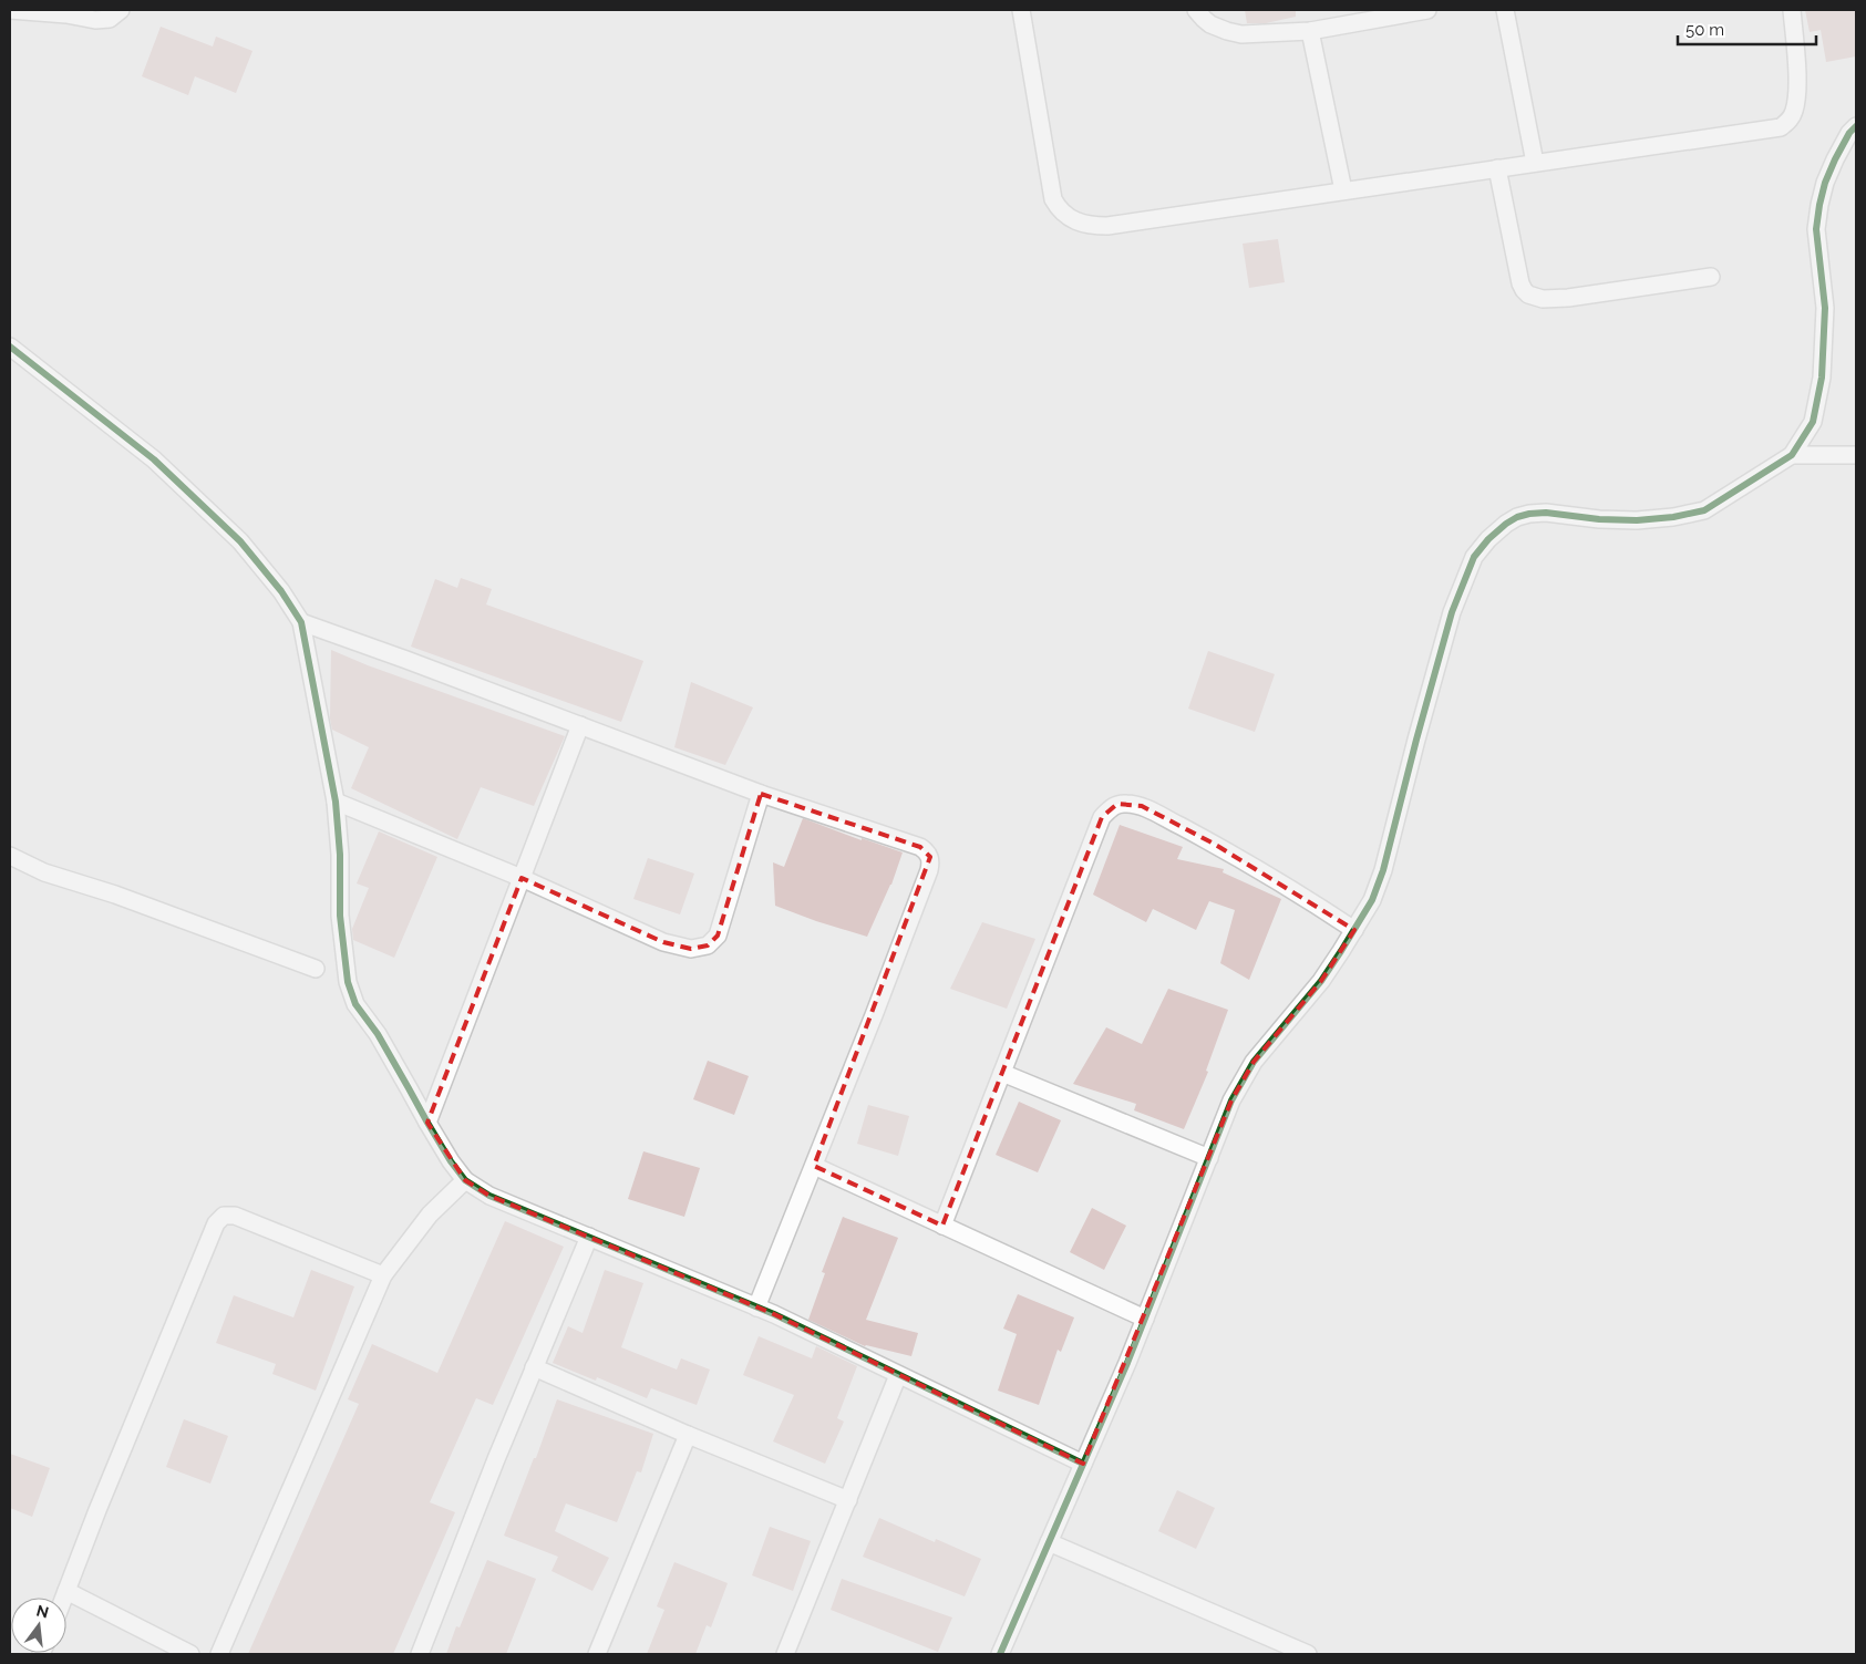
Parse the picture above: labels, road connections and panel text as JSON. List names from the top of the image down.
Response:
{
  "scale_bar": "50 m",
  "north": "top"
}
